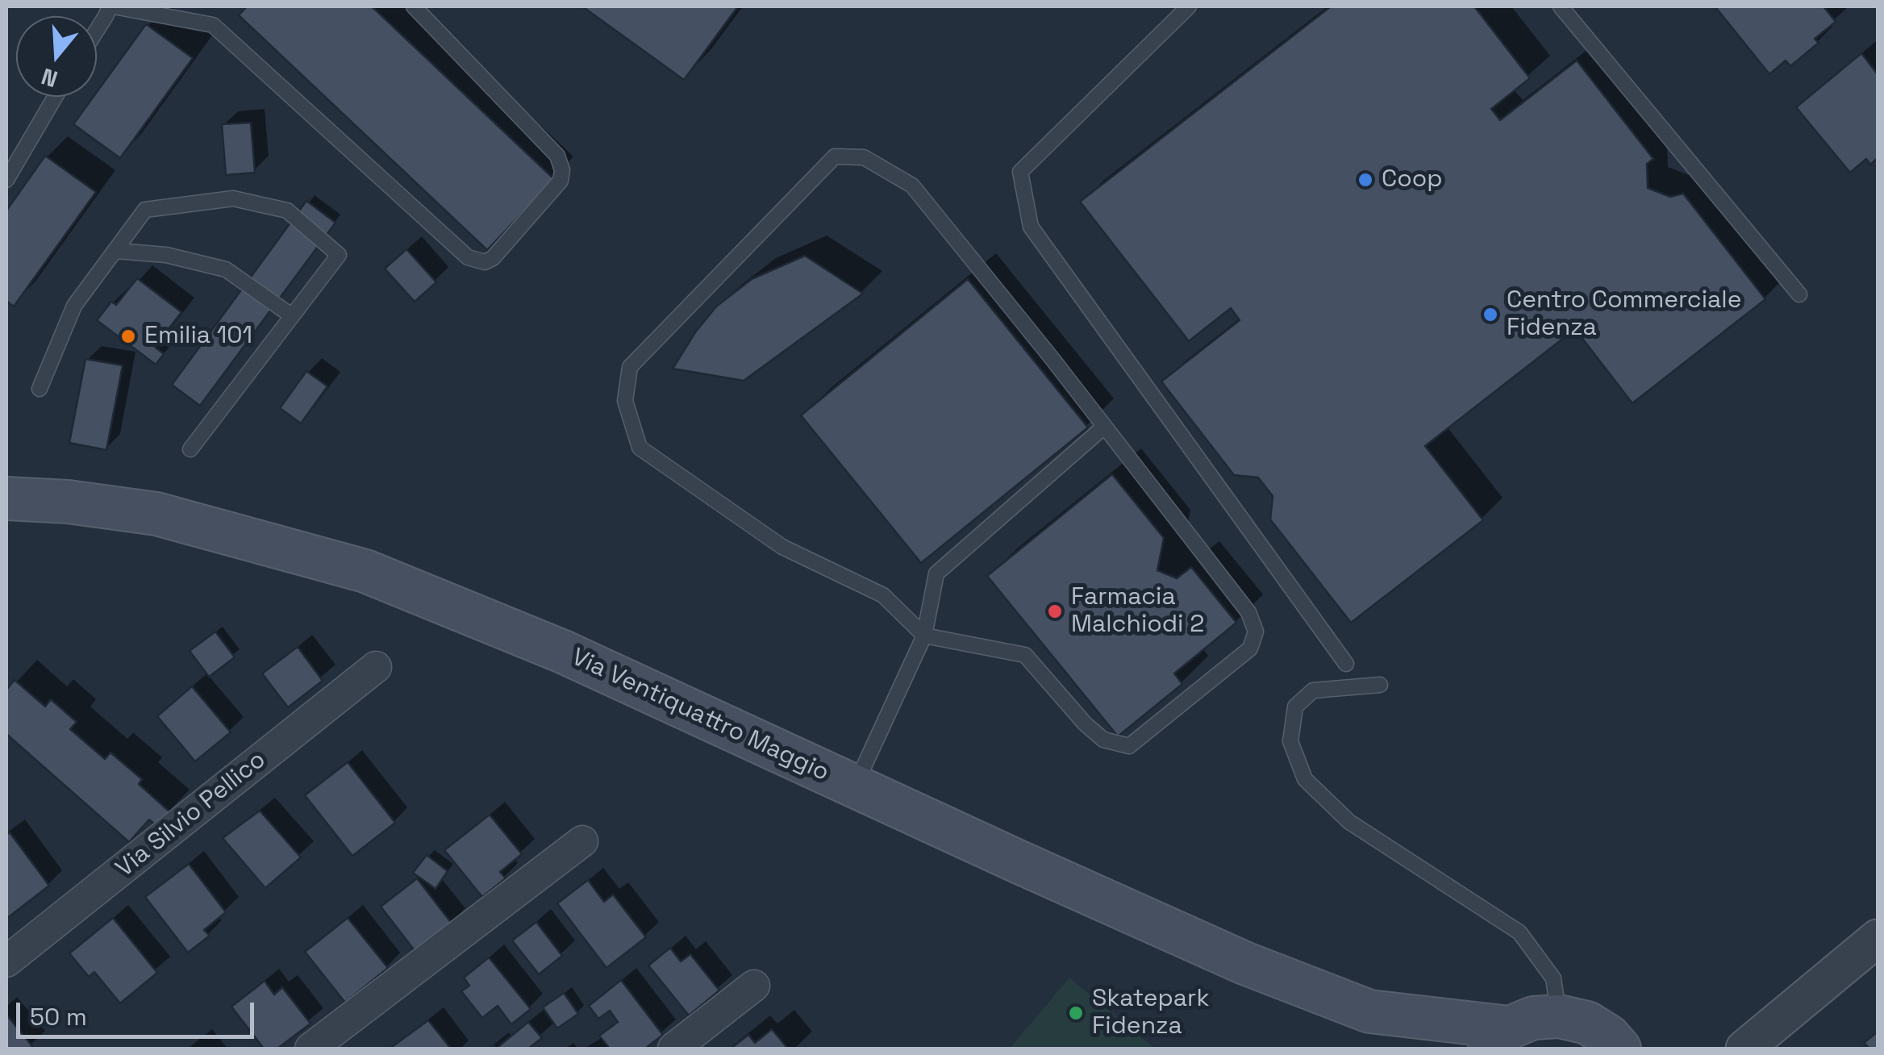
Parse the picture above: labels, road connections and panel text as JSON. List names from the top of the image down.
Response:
{
  "streets": {
    "main road": ["Via Ventiquattro Maggio"],
    "street": ["Via Silvio Pellico"]
  },
  "places": [
    "Coop",
    "Centro Commerciale Fidenza",
    "Emilia 101",
    "Farmacia Malchiodi 2",
    "Skatepark Fidenza"
  ],
  "scale_bar": "50 m",
  "north": "bottom"
}
